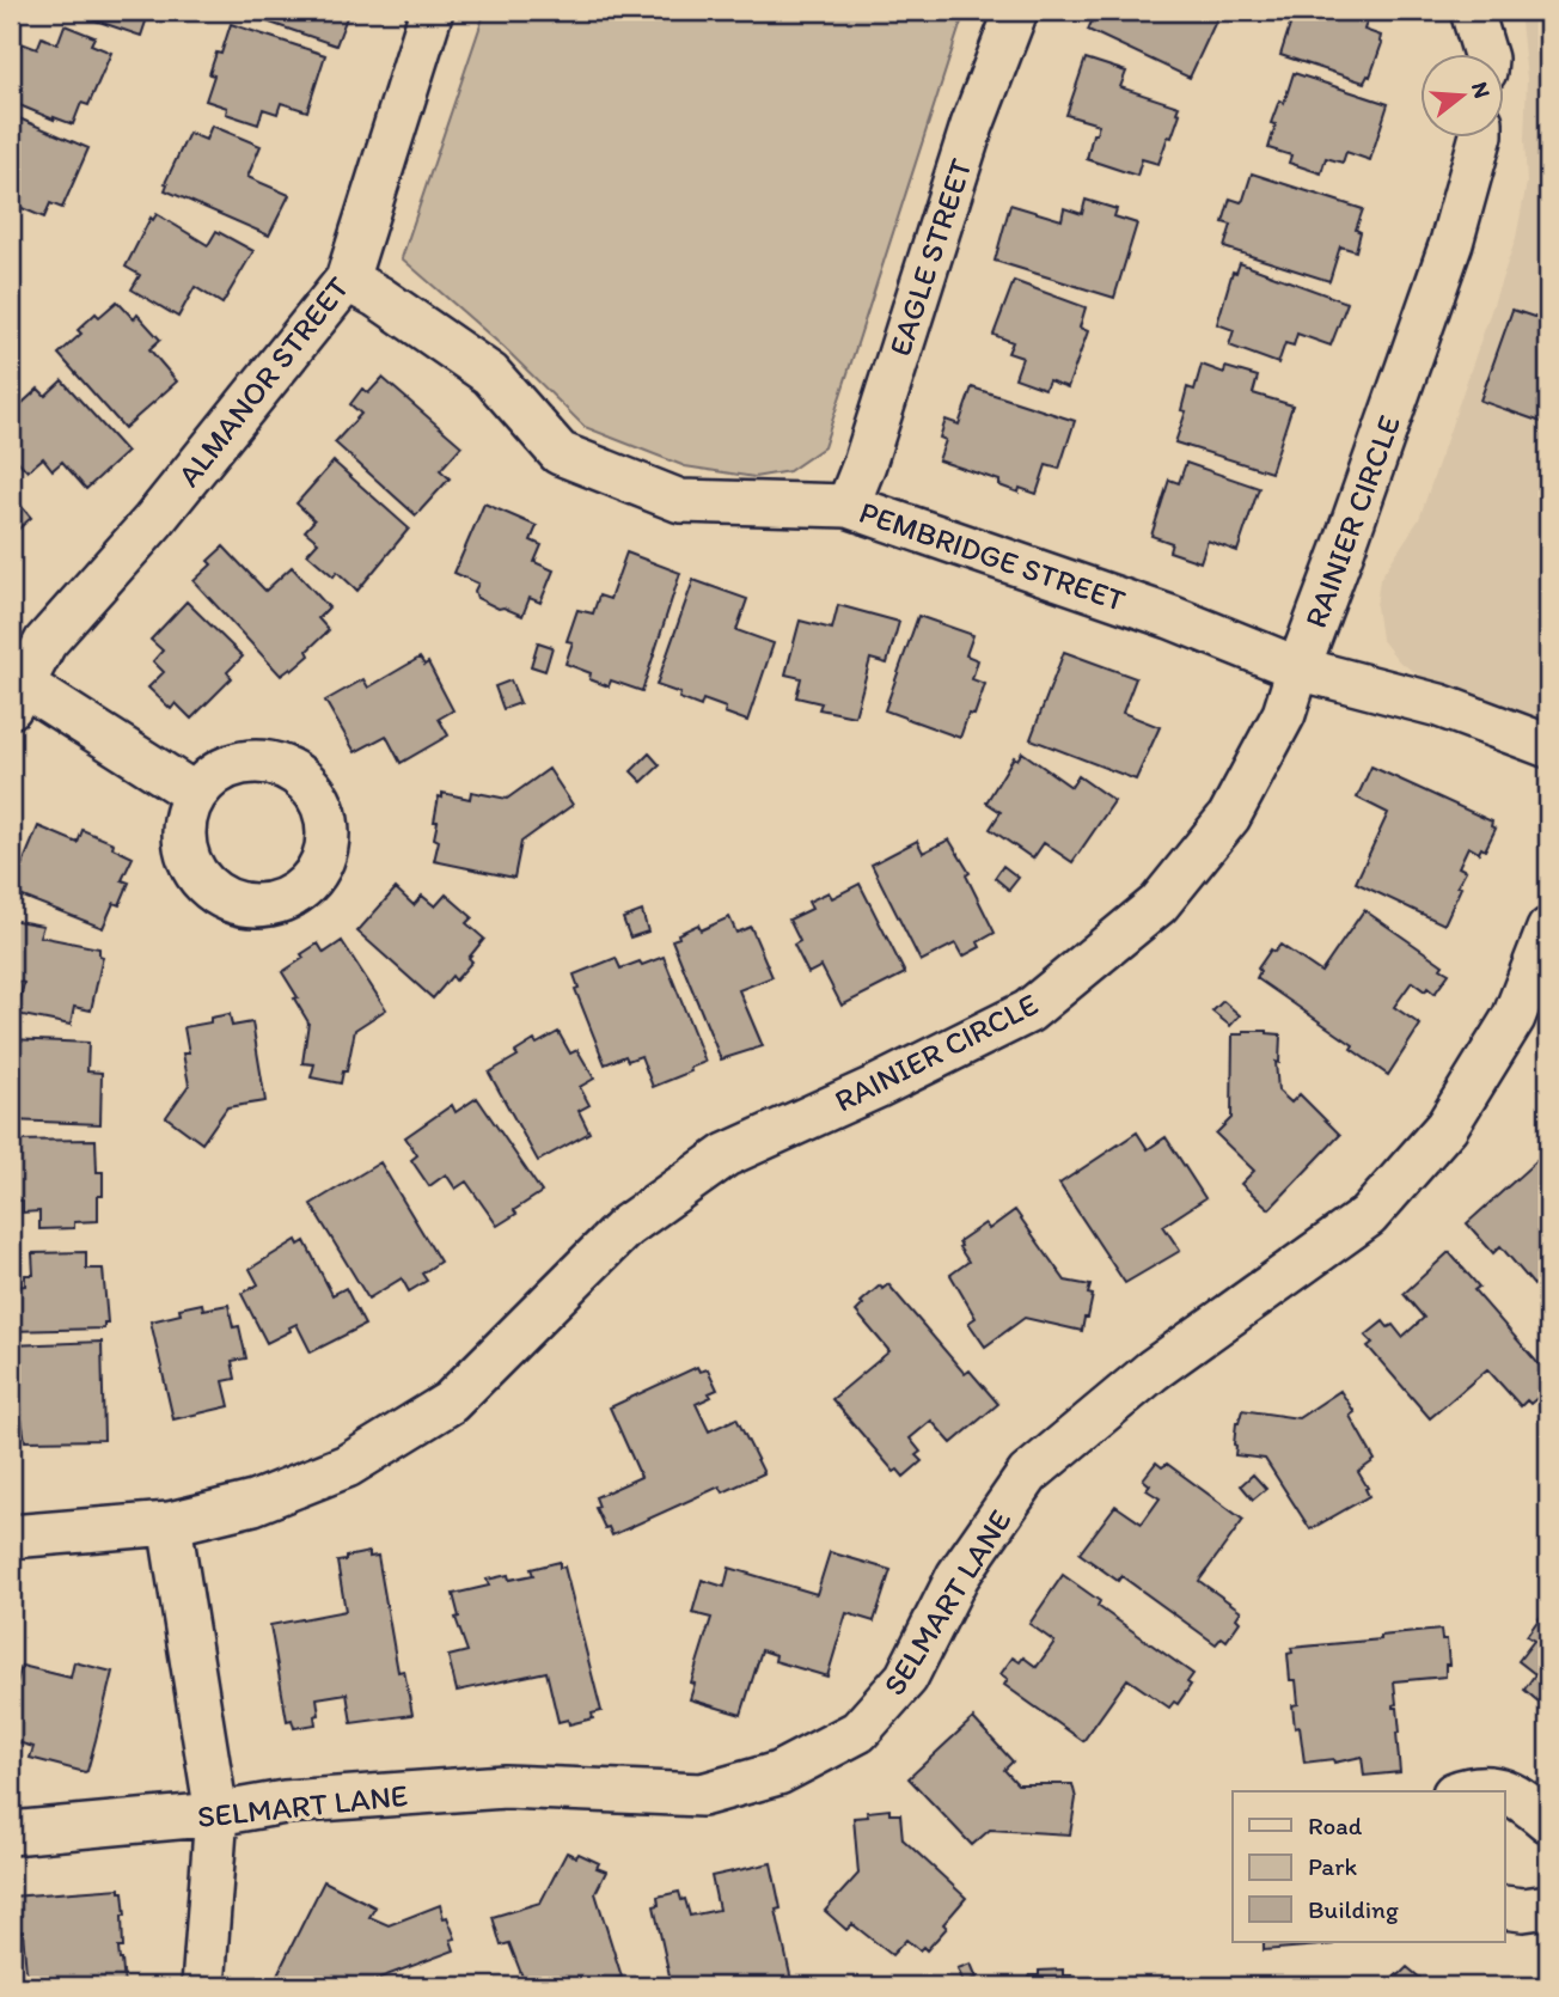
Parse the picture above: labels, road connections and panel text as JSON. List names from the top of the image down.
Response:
{
  "streets": {
    "street": [
      "EAGLE STREET",
      "ALMANOR STREET",
      "RAINIER CIRCLE",
      "PEMBRIDGE STREET",
      "SELMART LANE"
    ]
  },
  "crossings": [
    ["EAGLE STREET", "PEMBRIDGE STREET"],
    ["ALMANOR STREET", "PEMBRIDGE STREET"],
    ["RAINIER CIRCLE", "PEMBRIDGE STREET"]
  ],
  "legend": ["Road", "Park", "Building"],
  "north": "right"
}
